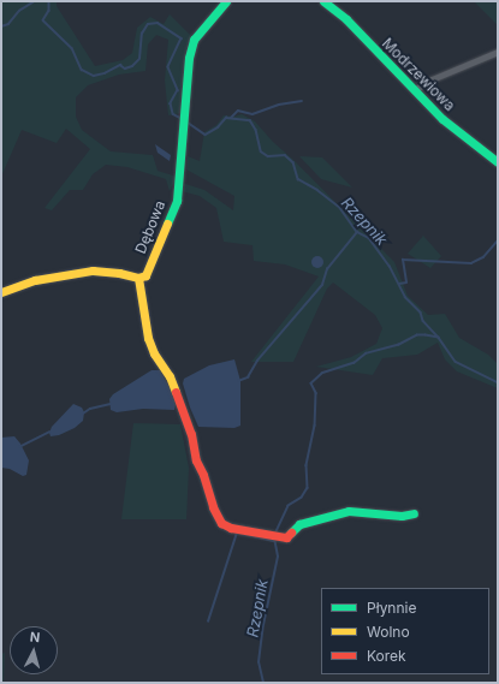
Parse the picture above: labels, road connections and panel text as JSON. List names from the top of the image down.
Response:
{
  "streets": {
    "street": ["Modrzewiowa", "Dębowa"]
  },
  "water": ["Rzepnik"],
  "legend": ["Płynnie", "Wolno", "Korek"],
  "north": "top"
}
